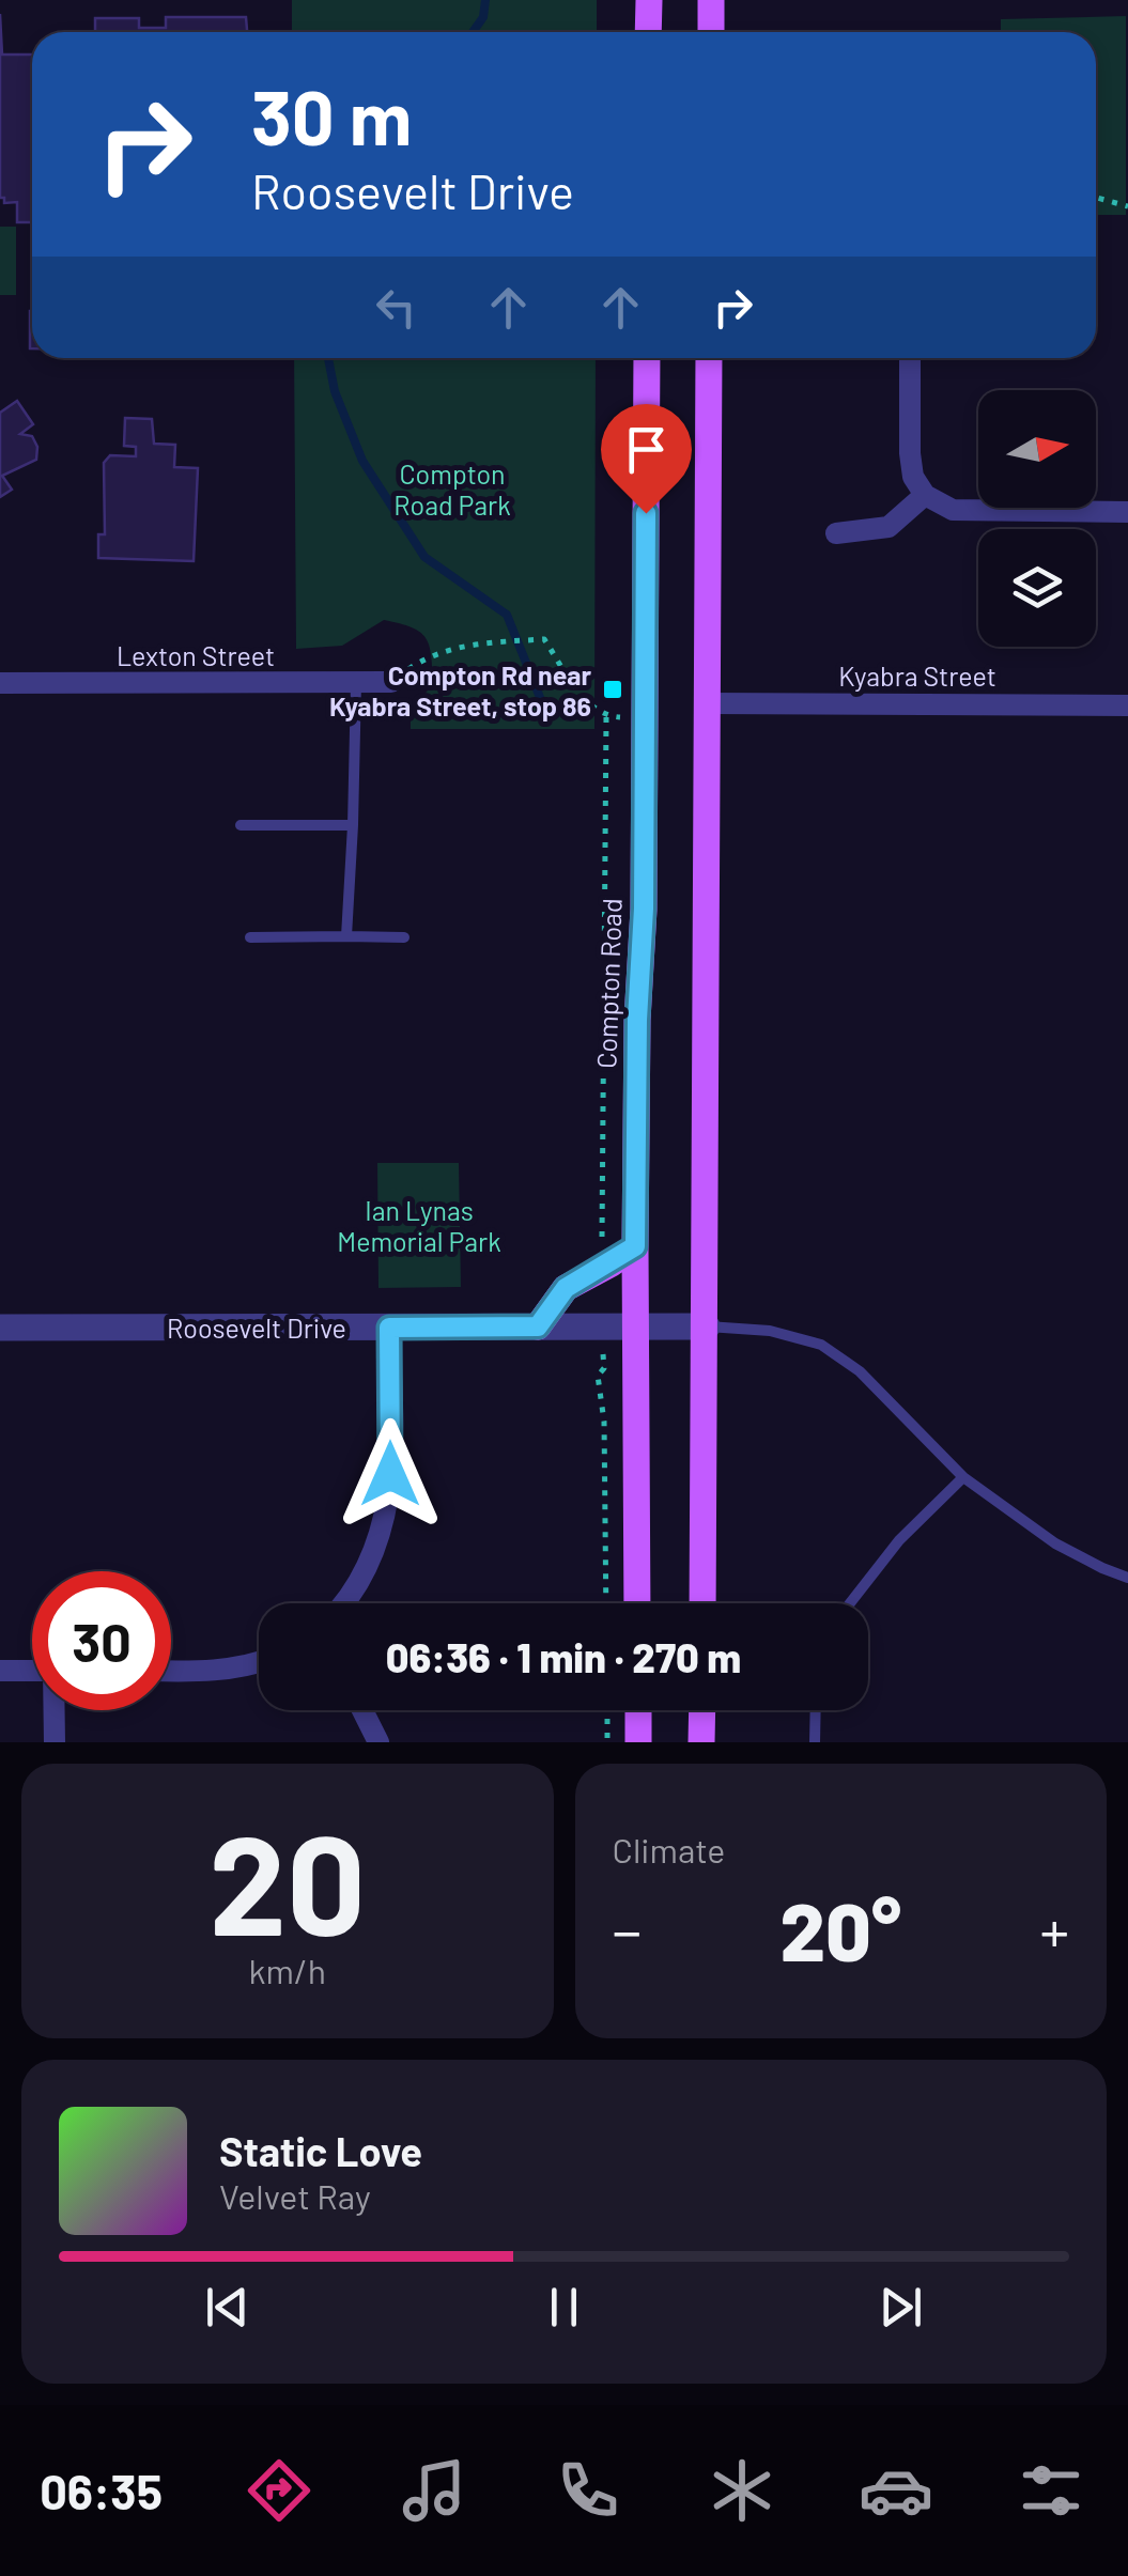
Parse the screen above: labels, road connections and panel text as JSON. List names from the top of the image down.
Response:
{
  "streets": {
    "main road": ["Compton Road"],
    "street": ["Lexton Street", "Kyabra Street", "Roosevelt Drive"]
  },
  "crossings": [
    ["Compton Road", "Roosevelt Drive"]
  ],
  "parks": ["Compton Road Park", "Ian Lynas Memorial Park"],
  "places": {
    "transit": ["Compton Rd near Kyabra Street, stop 86"]
  },
  "north": "right",
  "page": {
    "turn": ["30 m", "Roosevelt Drive"],
    "limit": "30",
    "trip": "06:36 · 1 min · 270 m",
    "tile": [
      ["20", "km/h"],
      "Climate"
    ],
    "heat": ["−", "20°", "+"],
    "song": ["Static Love", "Velvet Ray"],
    "tabs": "06:35"
  }
}
